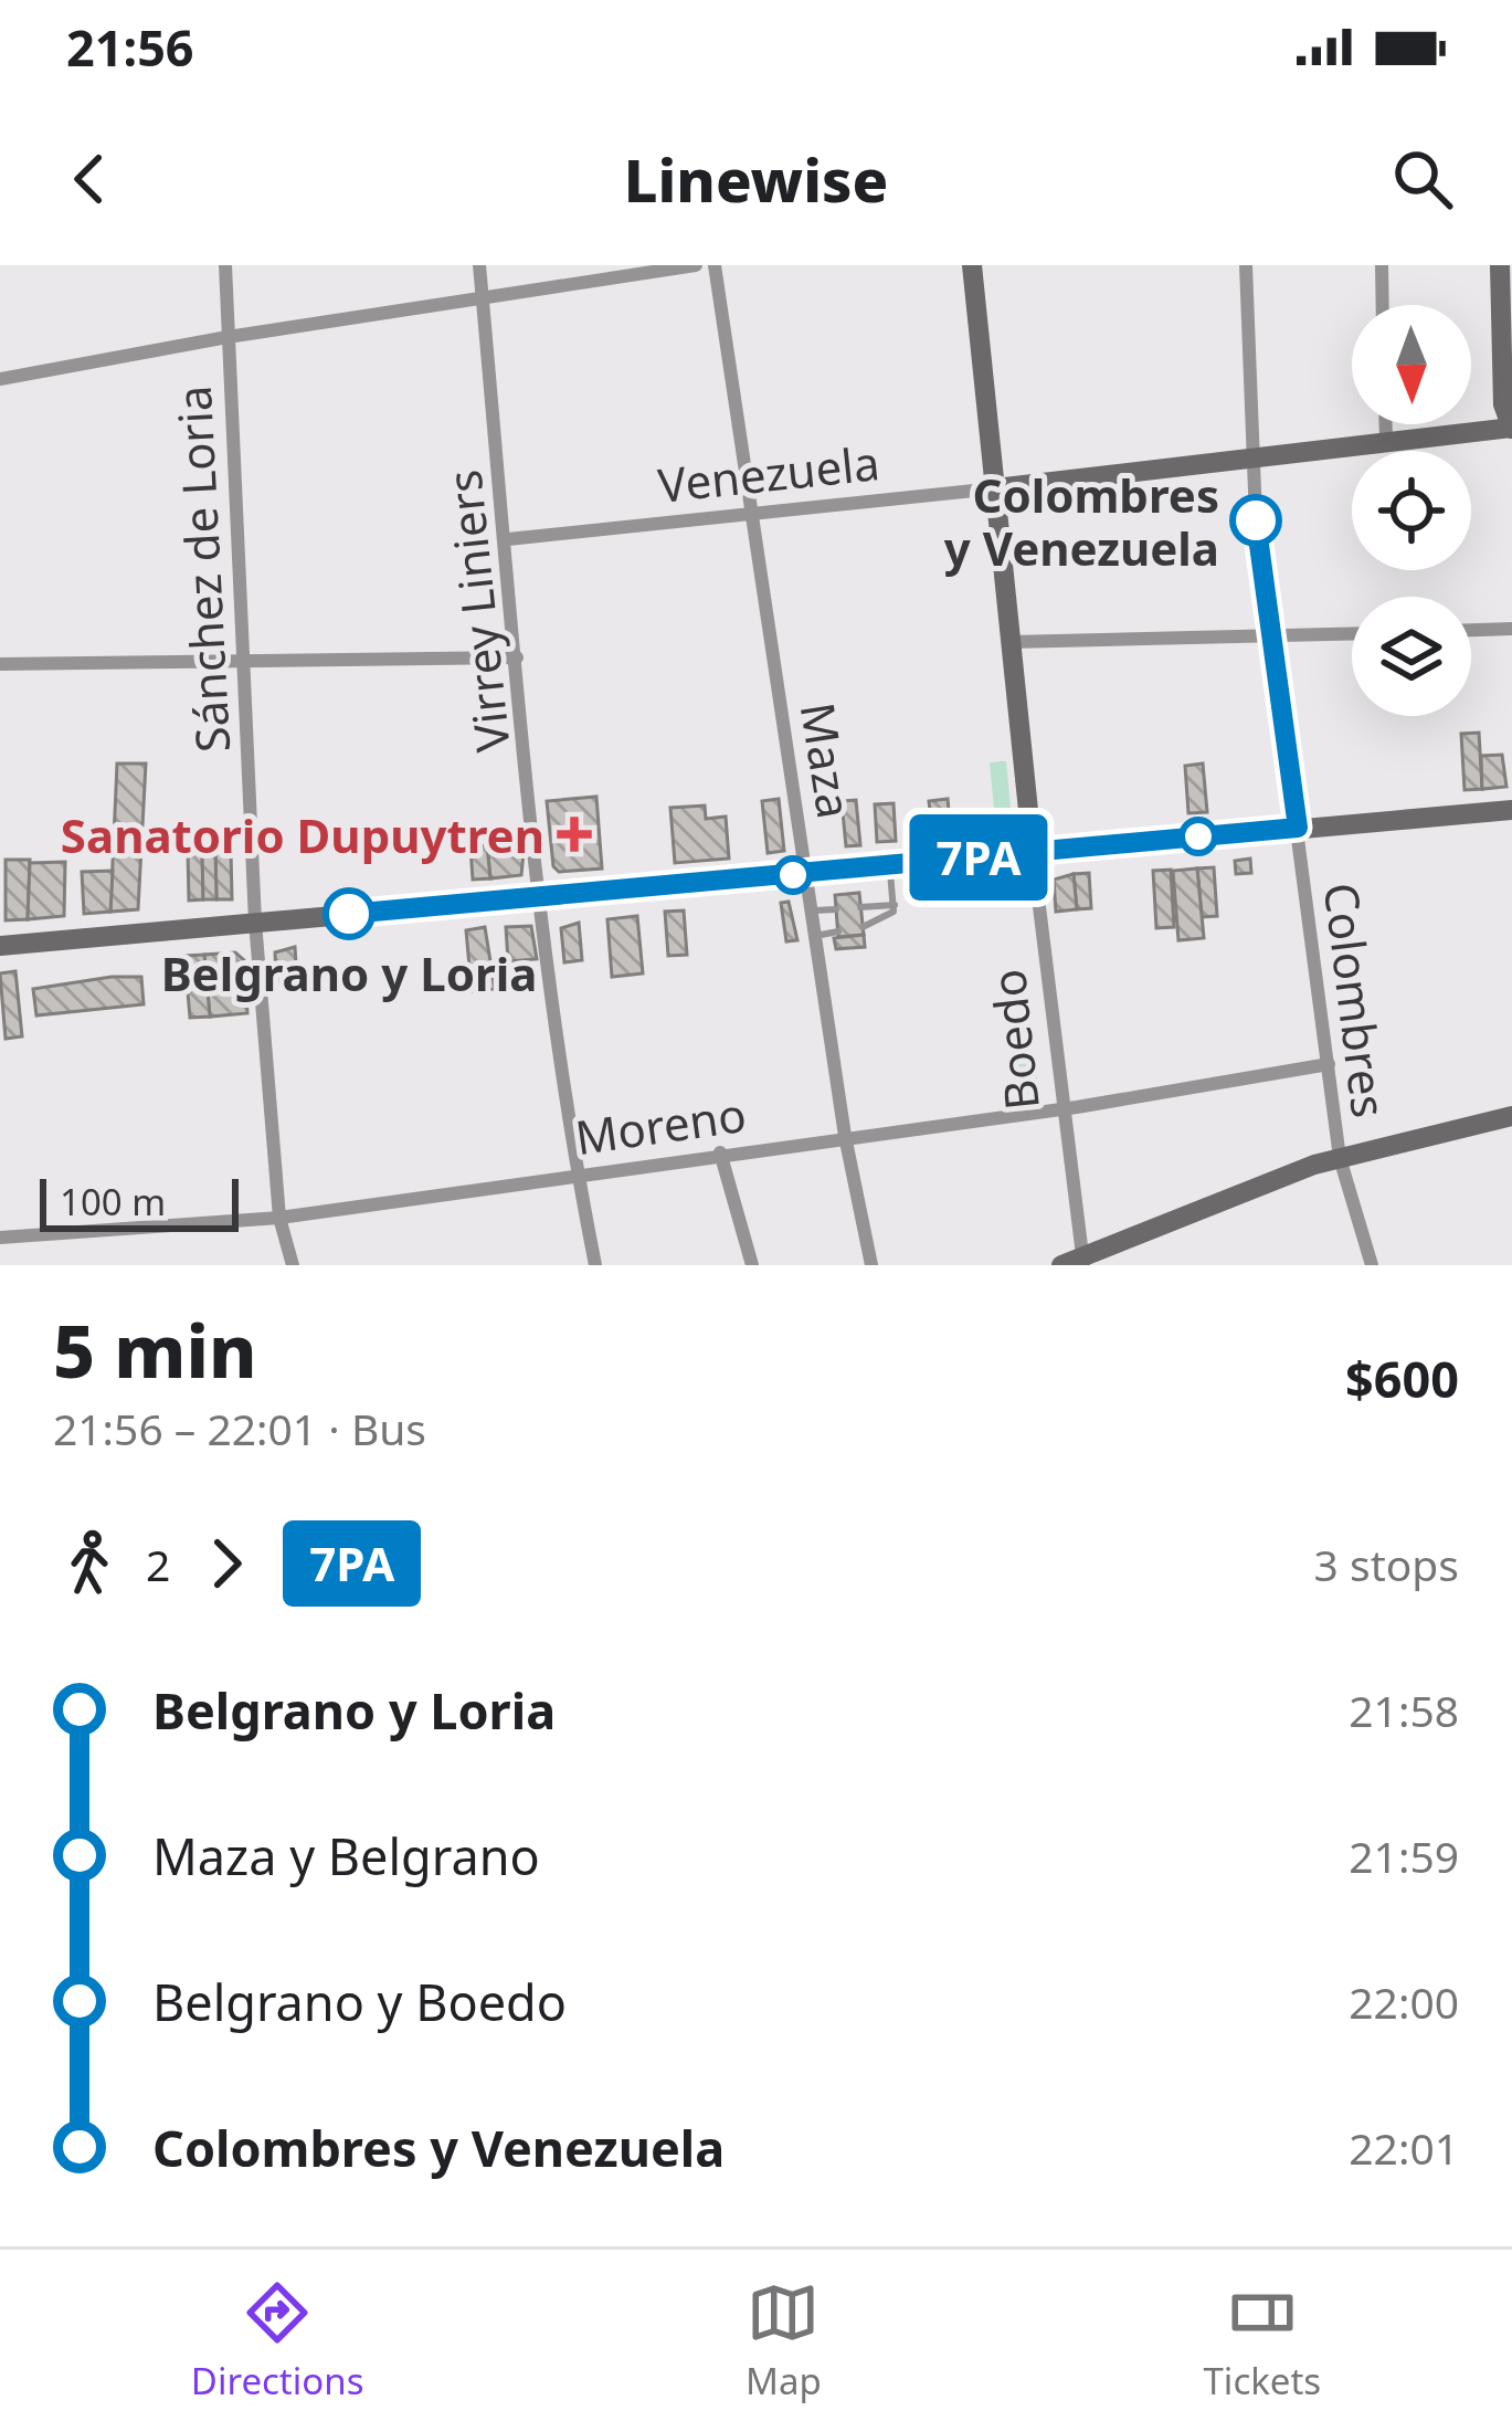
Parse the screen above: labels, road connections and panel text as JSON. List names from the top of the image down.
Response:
{
  "streets": {
    "main road": ["Venezuela", "Boedo"],
    "street": [
      "Sánchez de Loria",
      "Virrey Liniers",
      "Maza",
      "Colombres",
      "Moreno"
    ]
  },
  "crossings": [
    ["Venezuela", "Virrey Liniers"],
    ["Venezuela", "Maza"],
    ["Venezuela", "Colombres"],
    ["Venezuela", "Boedo"],
    ["Sánchez de Loria", "Moreno"],
    ["Virrey Liniers", "Moreno"],
    ["Maza", "Moreno"],
    ["Colombres", "Moreno"],
    ["Boedo", "Moreno"]
  ],
  "places": {
    "other": ["Colombres y Venezuela", "Belgrano y Loria"],
    "health": ["Sanatorio Dupuytren"]
  },
  "lines": ["bus line 7PA"],
  "scale_bar": "100 m",
  "north": "bottom",
  "page": {
    "status": "21:56",
    "header": "Linewise",
    "on_map": "7PA",
    "scale": "100 m",
    "heading": ["5 min", "21:56 – 22:01 · Bus", "$600"],
    "legs": ["2", "7PA", "3 stops"],
    "list": [
      {
        "name": "Belgrano y Loria",
        "value": "21:58"
      },
      {
        "name": "Maza y Belgrano",
        "value": "21:59"
      },
      {
        "name": "Belgrano y Boedo",
        "value": "22:00"
      },
      {
        "name": "Colombres y Venezuela",
        "value": "22:01"
      }
    ],
    "tabs": ["Directions", "Map", "Tickets"]
  }
}
